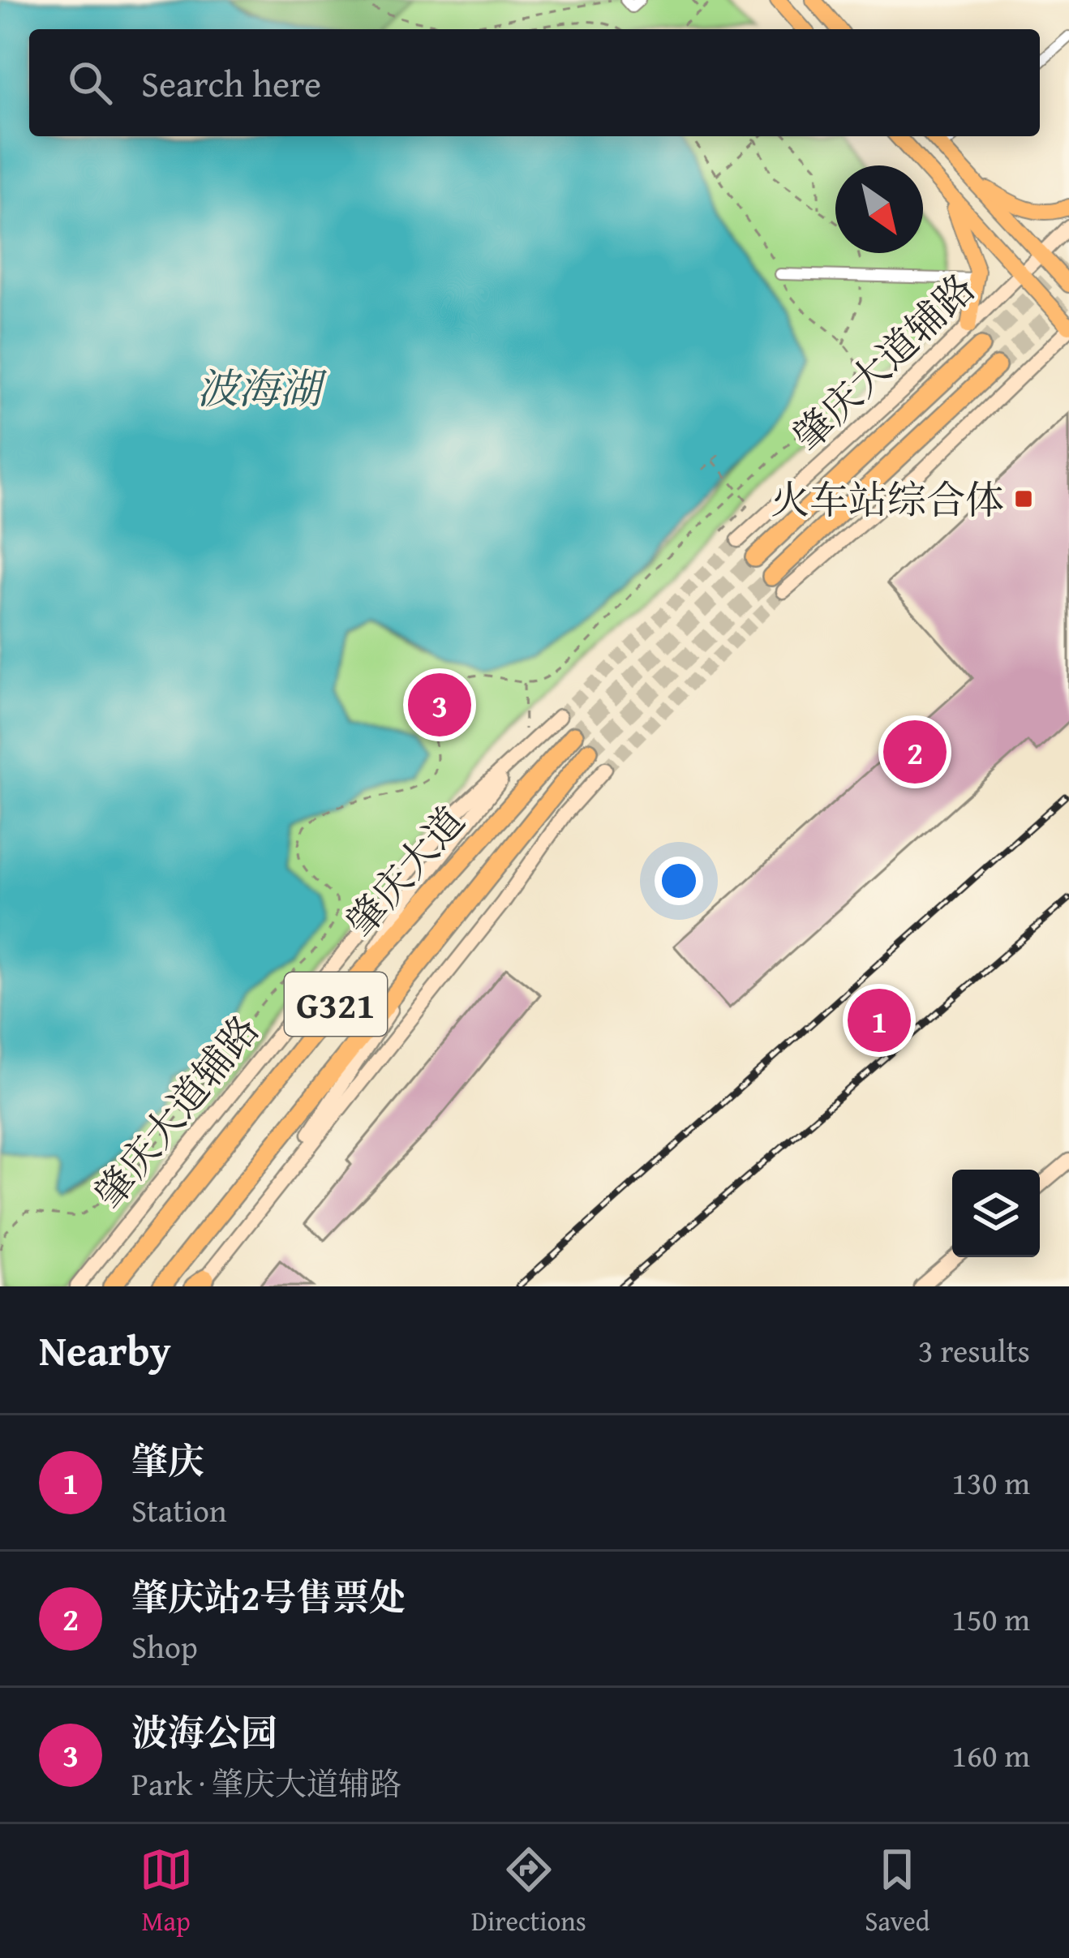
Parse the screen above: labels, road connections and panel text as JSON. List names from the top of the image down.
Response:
{
  "streets": {
    "highway": ["肇庆大道", "G321"],
    "street": ["肇庆大道辅路"]
  },
  "water": ["波海湖"],
  "places": {
    "transit": ["火车站综合体"]
  },
  "north": "bottom right",
  "page": {
    "search": "Search here",
    "pins": ["3", "2", "1"],
    "heading": ["Nearby", "3 results"],
    "list": [
      {
        "mark": "1",
        "name": "肇庆",
        "note": "Station",
        "value": "130 m"
      },
      {
        "mark": "2",
        "name": "肇庆站2号售票处",
        "note": "Shop",
        "value": "150 m"
      },
      {
        "mark": "3",
        "name": "波海公园",
        "note": "Park · 肇庆大道辅路",
        "value": "160 m"
      }
    ],
    "nav": ["Map", "Directions", "Saved"]
  }
}
